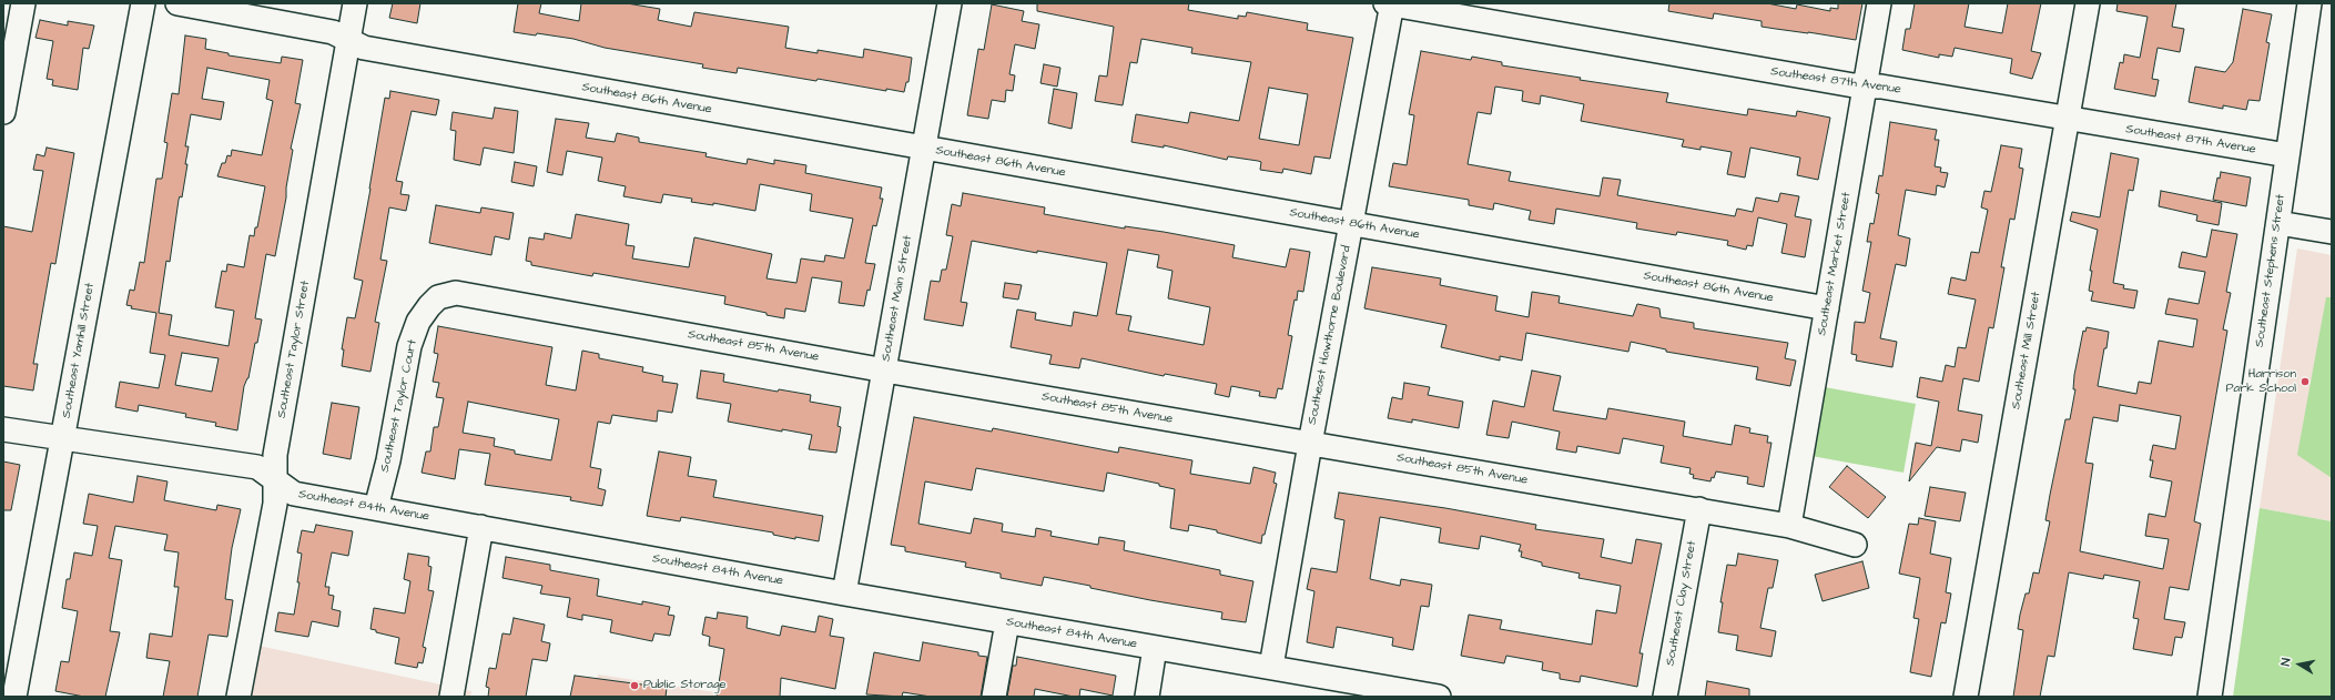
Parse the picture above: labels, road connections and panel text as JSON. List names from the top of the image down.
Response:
{
  "streets": {
    "street": [
      "Southeast 87th Avenue",
      "Southeast 86th Avenue",
      "Southeast Market Street",
      "Southeast Stephens Street",
      "Southeast Main Street",
      "Southeast Hawthorne Boulevard",
      "Southeast 85th Avenue",
      "Southeast Taylor Street",
      "Southeast Yamhill Street",
      "Southeast Mill Street",
      "Southeast Taylor Court",
      "Southeast 84th Avenue",
      "Southeast Clay Street"
    ]
  },
  "crossings": [
    ["Southeast 87th Avenue", "Southeast Market Street"],
    ["Southeast 87th Avenue", "Southeast Stephens Street"],
    ["Southeast 87th Avenue", "Southeast Hawthorne Boulevard"],
    ["Southeast 87th Avenue", "Southeast Mill Street"],
    ["Southeast 86th Avenue", "Southeast Market Street"],
    ["Southeast 86th Avenue", "Southeast Main Street"],
    ["Southeast 86th Avenue", "Southeast Hawthorne Boulevard"],
    ["Southeast 86th Avenue", "Southeast Taylor Street"],
    ["Southeast Market Street", "Southeast 85th Avenue"],
    ["Southeast Main Street", "Southeast 85th Avenue"],
    ["Southeast Main Street", "Southeast 84th Avenue"],
    ["Southeast Hawthorne Boulevard", "Southeast 85th Avenue"],
    ["Southeast Hawthorne Boulevard", "Southeast 84th Avenue"],
    ["Southeast 85th Avenue", "Southeast Taylor Court"],
    ["Southeast 85th Avenue", "Southeast Clay Street"],
    ["Southeast Taylor Street", "Southeast 84th Avenue"],
    ["Southeast Yamhill Street", "Southeast 84th Avenue"],
    ["Southeast Taylor Court", "Southeast 84th Avenue"]
  ],
  "places": ["Harrison Park School", "Public Storage"],
  "north": "left"
}
